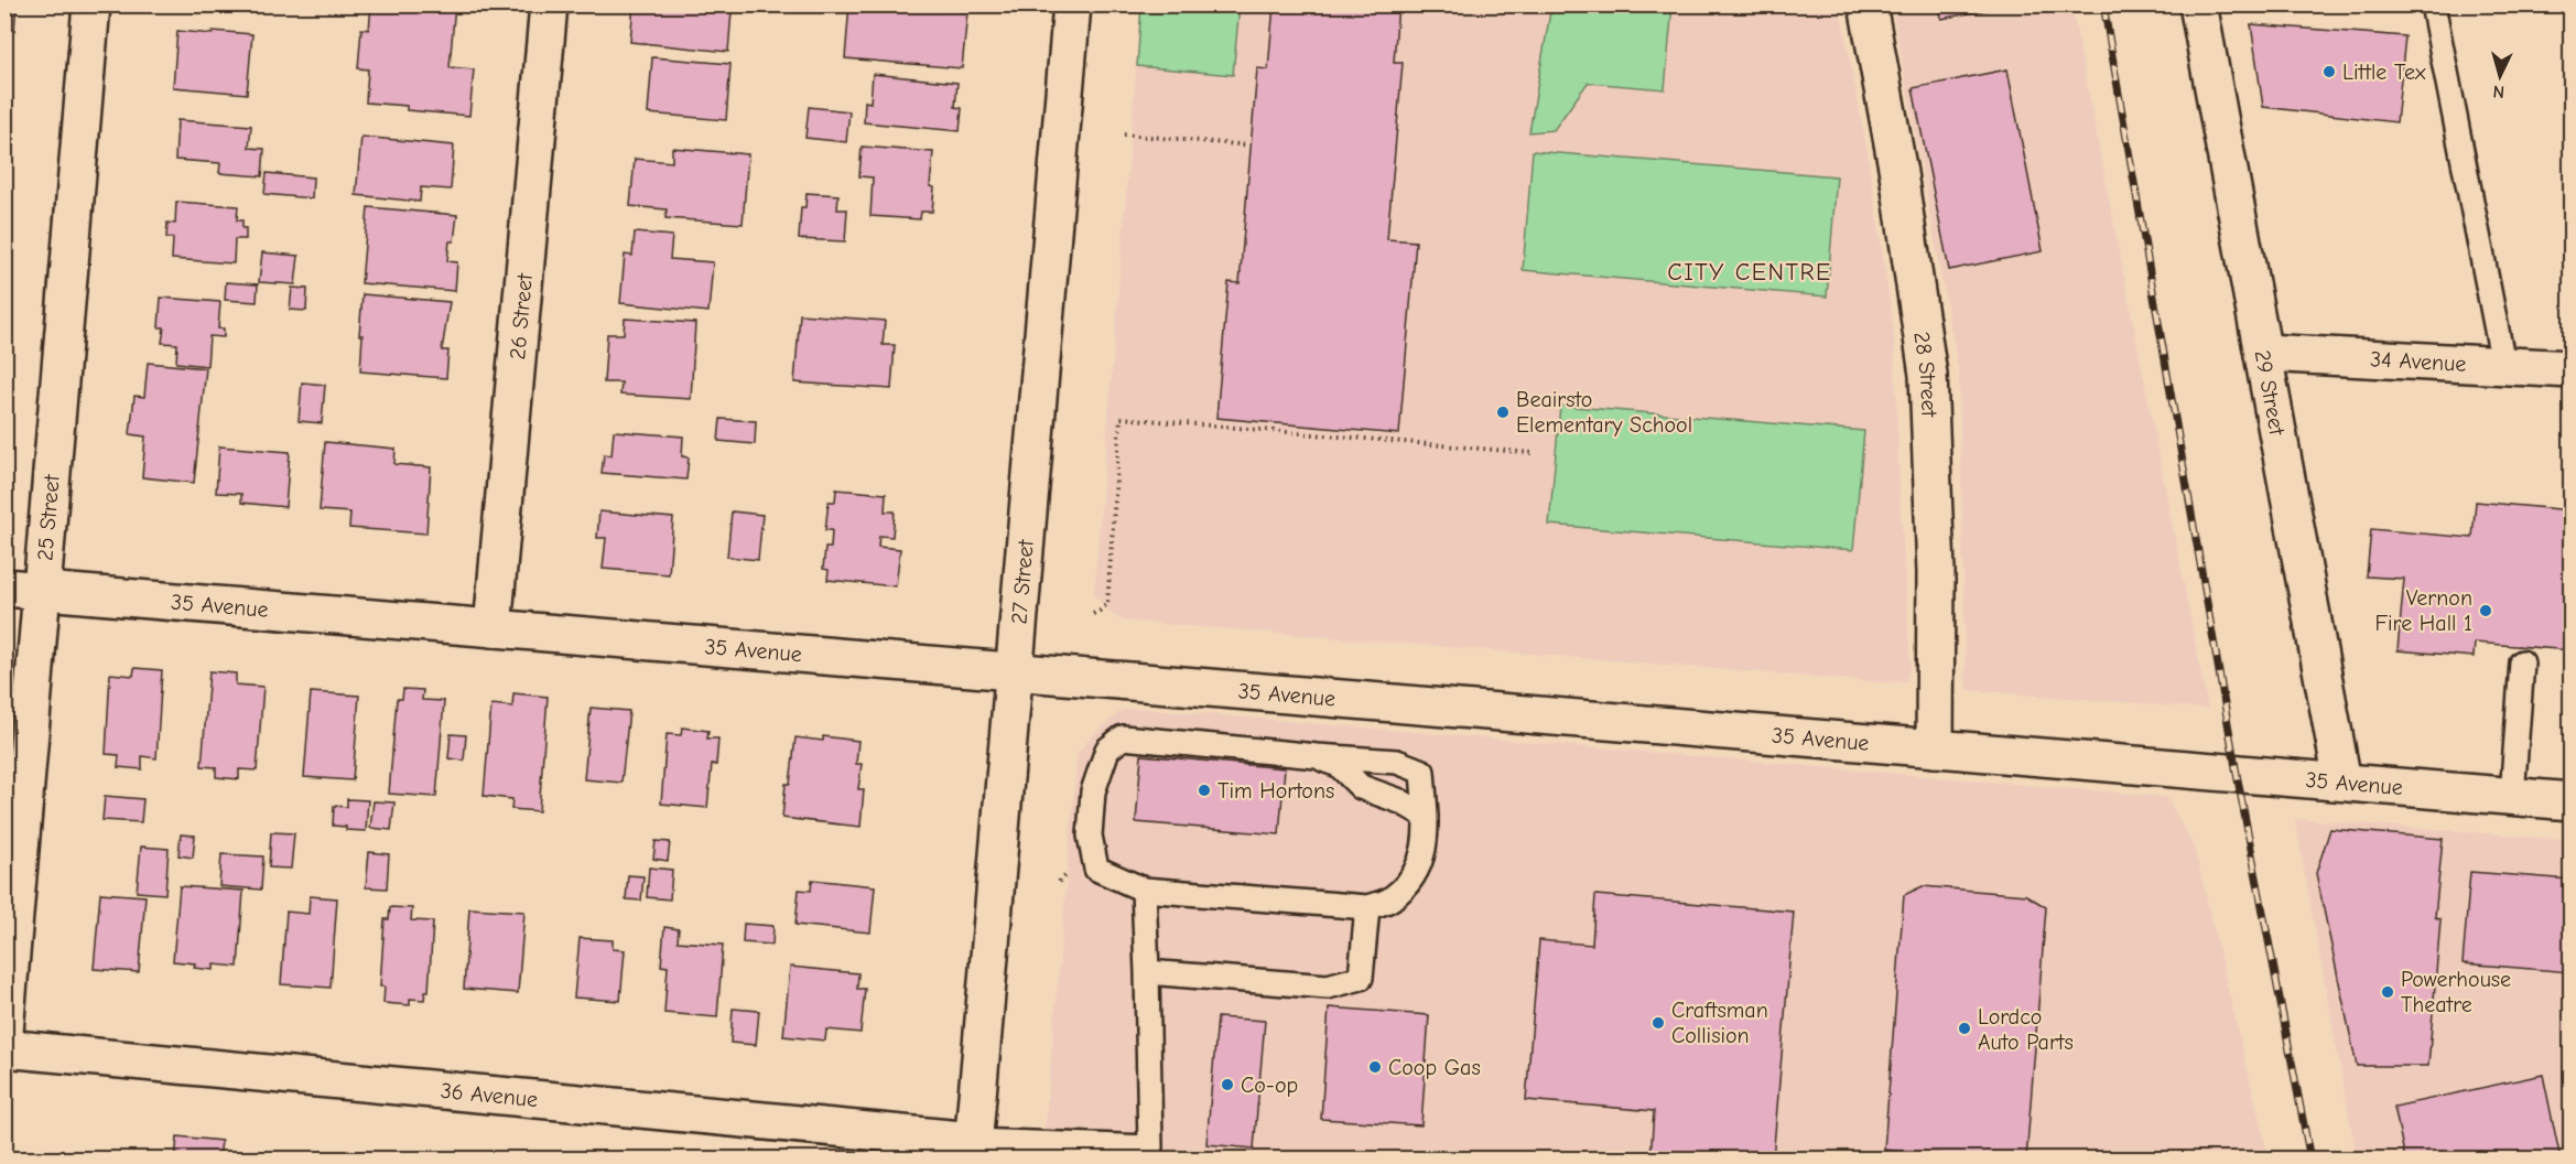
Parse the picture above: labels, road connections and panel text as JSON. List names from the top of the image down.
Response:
{
  "streets": {
    "street": [
      "26 Street",
      "34 Avenue",
      "28 Street",
      "29 Street",
      "25 Street",
      "27 Street",
      "35 Avenue",
      "36 Avenue"
    ]
  },
  "crossings": [
    ["26 Street", "35 Avenue"],
    ["34 Avenue", "29 Street"],
    ["28 Street", "35 Avenue"],
    ["29 Street", "35 Avenue"],
    ["25 Street", "35 Avenue"],
    ["27 Street", "35 Avenue"],
    ["27 Street", "36 Avenue"]
  ],
  "districts": ["CITY CENTRE"],
  "places": [
    "Little Tex",
    "Beairsto Elementary School",
    "Vernon Fire Hall 1",
    "Tim Hortons",
    "Powerhouse Theatre",
    "Craftsman Collision",
    "Lordco Auto Parts",
    "Coop Gas",
    "Co-op"
  ],
  "north": "bottom"
}
